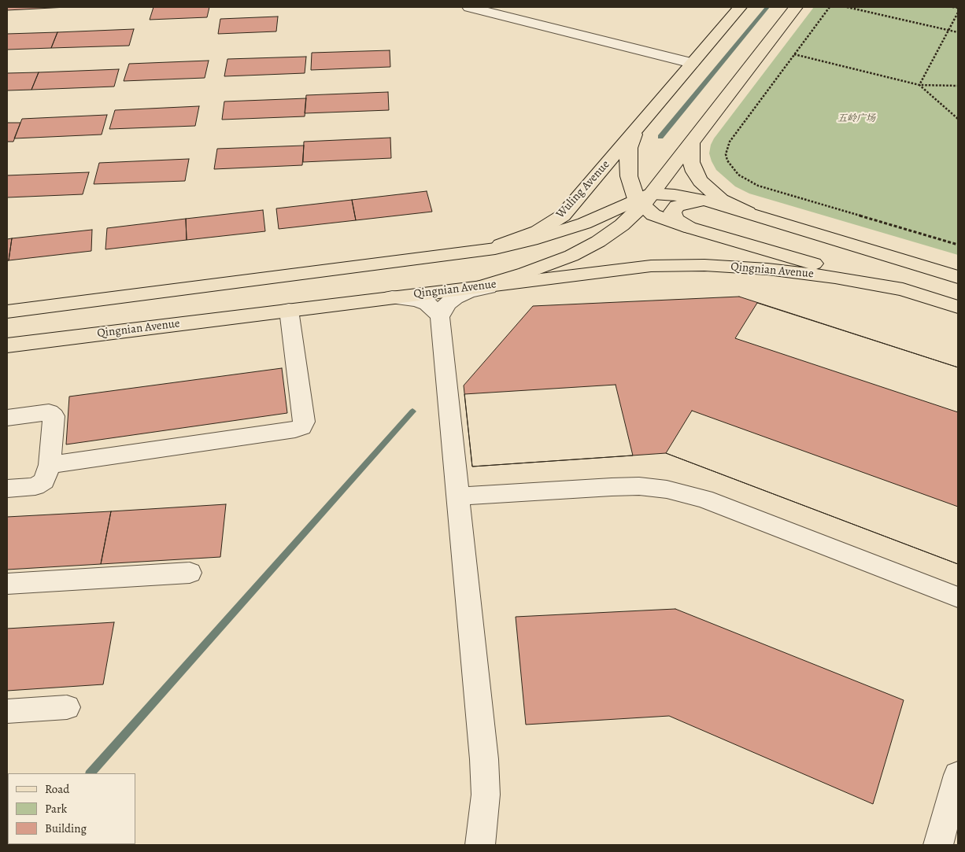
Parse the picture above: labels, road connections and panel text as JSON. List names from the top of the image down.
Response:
{
  "streets": {
    "main road": ["Wuling Avenue", "Qingnian Avenue"]
  },
  "crossings": [
    ["Wuling Avenue", "Qingnian Avenue"]
  ],
  "parks": ["五岭广场"],
  "legend": ["Road", "Park", "Building"]
}
